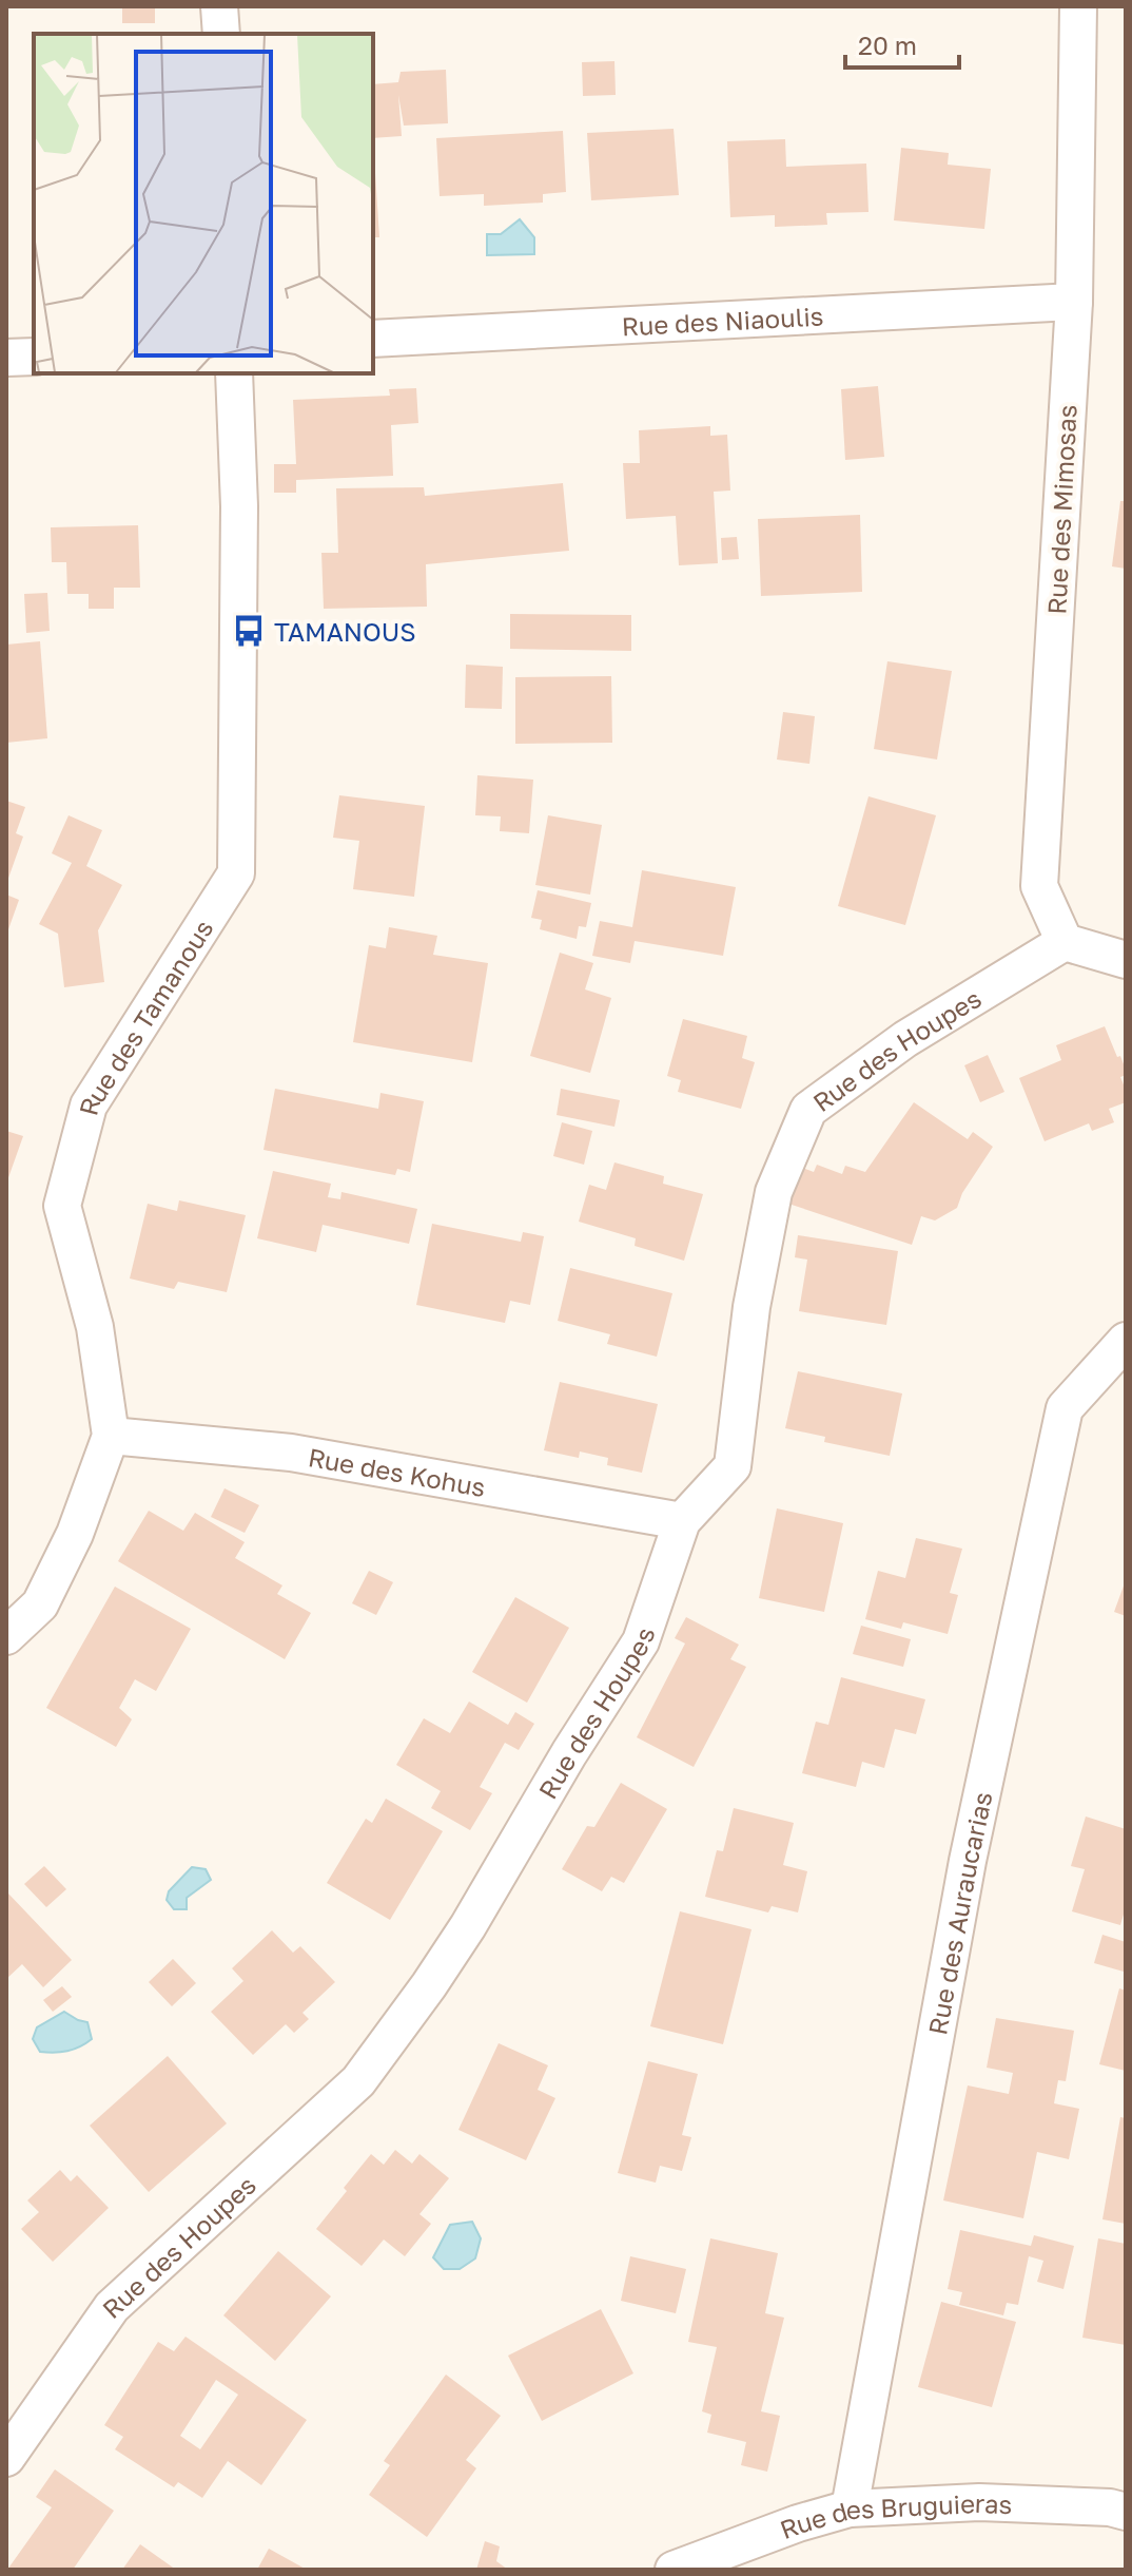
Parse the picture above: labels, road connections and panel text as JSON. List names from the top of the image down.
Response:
{
  "streets": {
    "street": [
      "Rue des Niaoulis",
      "Rue des Mimosas",
      "Rue des Tamanous",
      "Rue des Houpes",
      "Rue des Kohus",
      "Rue des Auraucarias",
      "Rue des Bruguieras"
    ]
  },
  "crossings": [
    ["Rue des Niaoulis", "Rue des Mimosas"],
    ["Rue des Mimosas", "Rue des Houpes"],
    ["Rue des Tamanous", "Rue des Kohus"],
    ["Rue des Houpes", "Rue des Kohus"],
    ["Rue des Auraucarias", "Rue des Bruguieras"]
  ],
  "places": {
    "bus stop": ["TAMANOUS"]
  },
  "scale_bar": "20 m"
}
